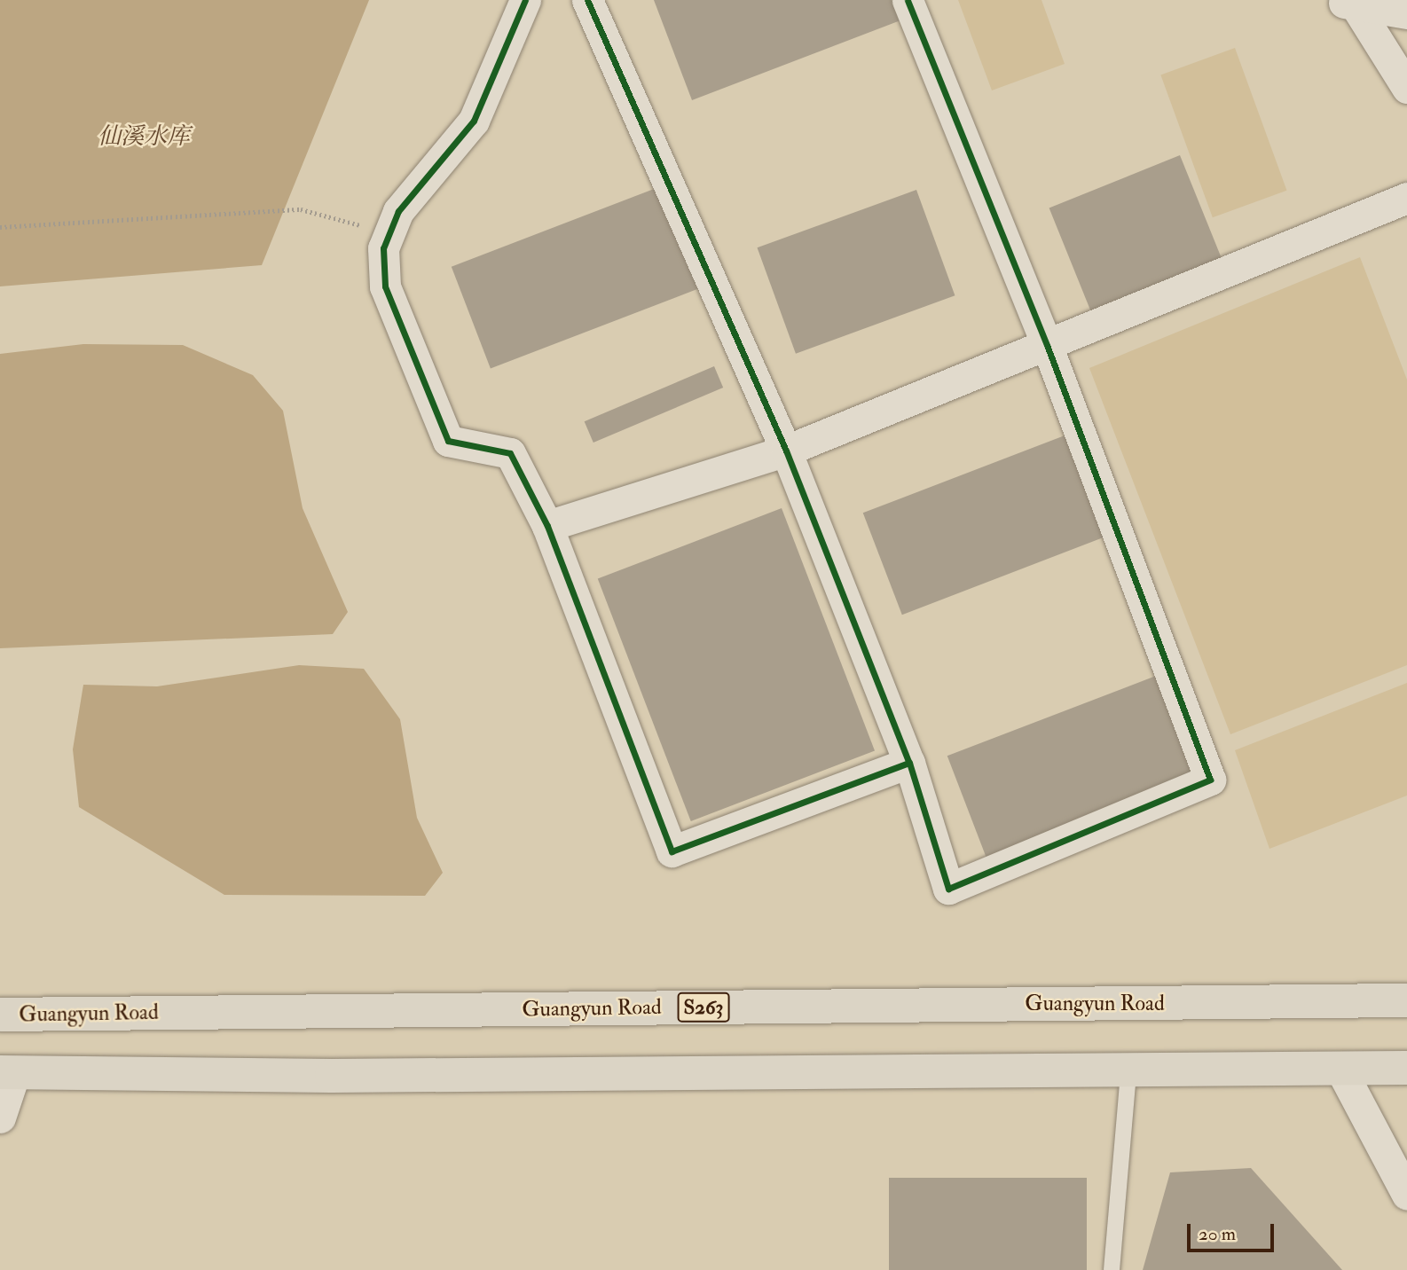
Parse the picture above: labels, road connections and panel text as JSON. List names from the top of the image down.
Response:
{
  "streets": {
    "main road": ["Guangyun Road", "S263"]
  },
  "water": ["仙溪水库"],
  "scale_bar": "20 m"
}
